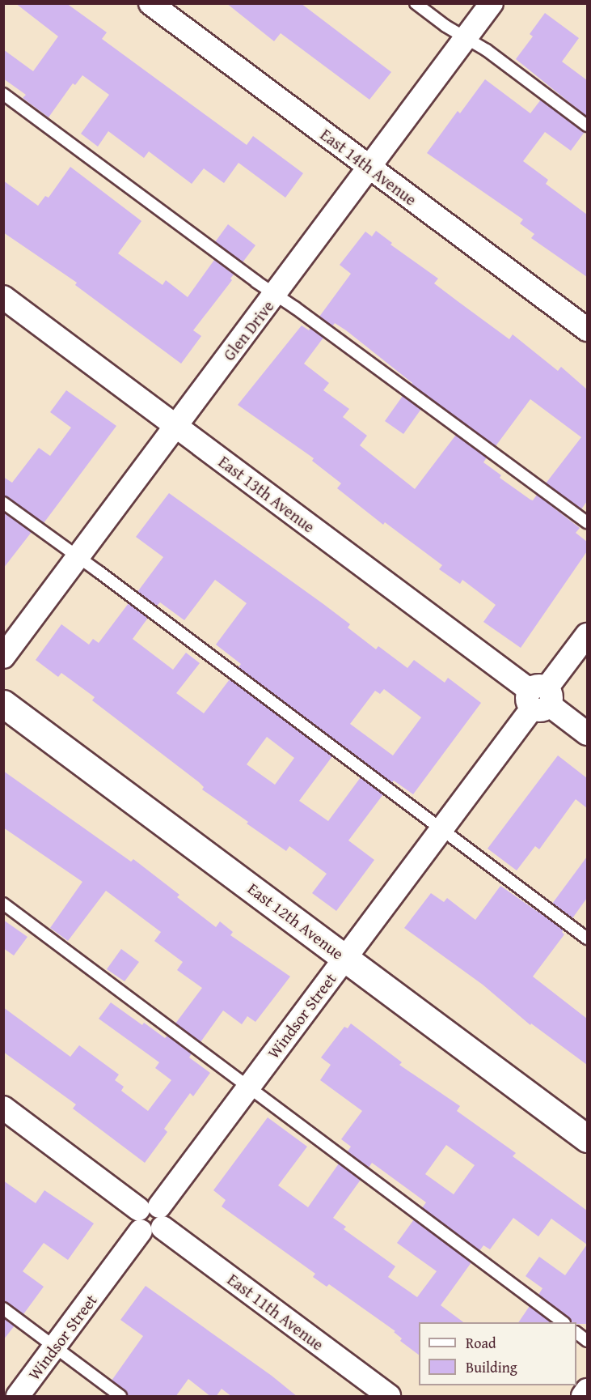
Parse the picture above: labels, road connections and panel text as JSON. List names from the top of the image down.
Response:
{
  "streets": {
    "street": [
      "East 14th Avenue",
      "Glen Drive",
      "East 13th Avenue",
      "East 12th Avenue",
      "Windsor Street",
      "East 11th Avenue"
    ]
  },
  "crossings": [
    ["East 14th Avenue", "Glen Drive"],
    ["Glen Drive", "East 13th Avenue"],
    ["East 13th Avenue", "Windsor Street"],
    ["East 12th Avenue", "Windsor Street"],
    ["Windsor Street", "East 11th Avenue"]
  ],
  "legend": ["Road", "Building"]
}
